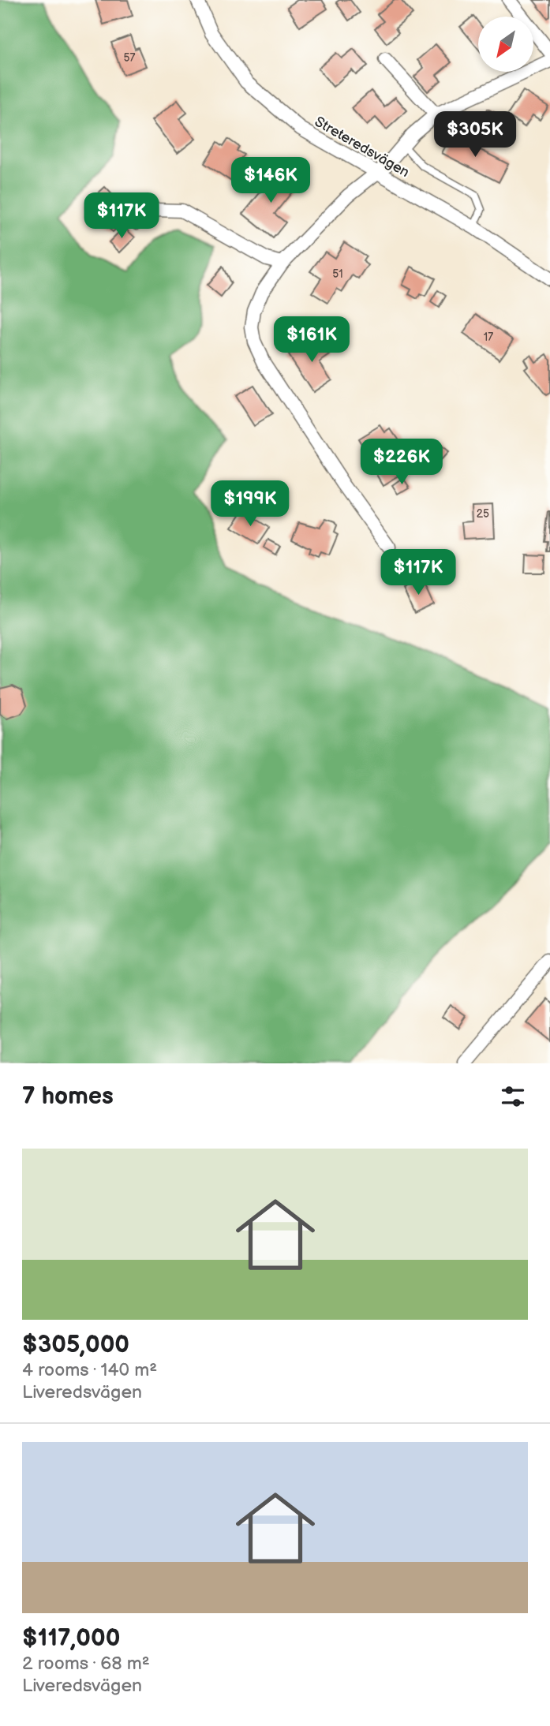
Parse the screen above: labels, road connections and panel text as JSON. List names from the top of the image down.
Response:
{
  "streets": {
    "street": ["Streteredsvägen"]
  },
  "house_numbers": [
    "57",
    "51",
    "17",
    "25"
  ],
  "north": "bottom left",
  "page": {
    "price": [
      "$305K",
      "$146K",
      "$117K",
      "$161K",
      "$226K",
      "$199K",
      "$117K"
    ],
    "heading": "7 homes",
    "list": [
      {
        "name": "$305,000",
        "note": "4 rooms · 140 m² · Liveredsvägen"
      },
      {
        "name": "$117,000",
        "note": "2 rooms · 68 m² · Liveredsvägen"
      }
    ]
  }
}
